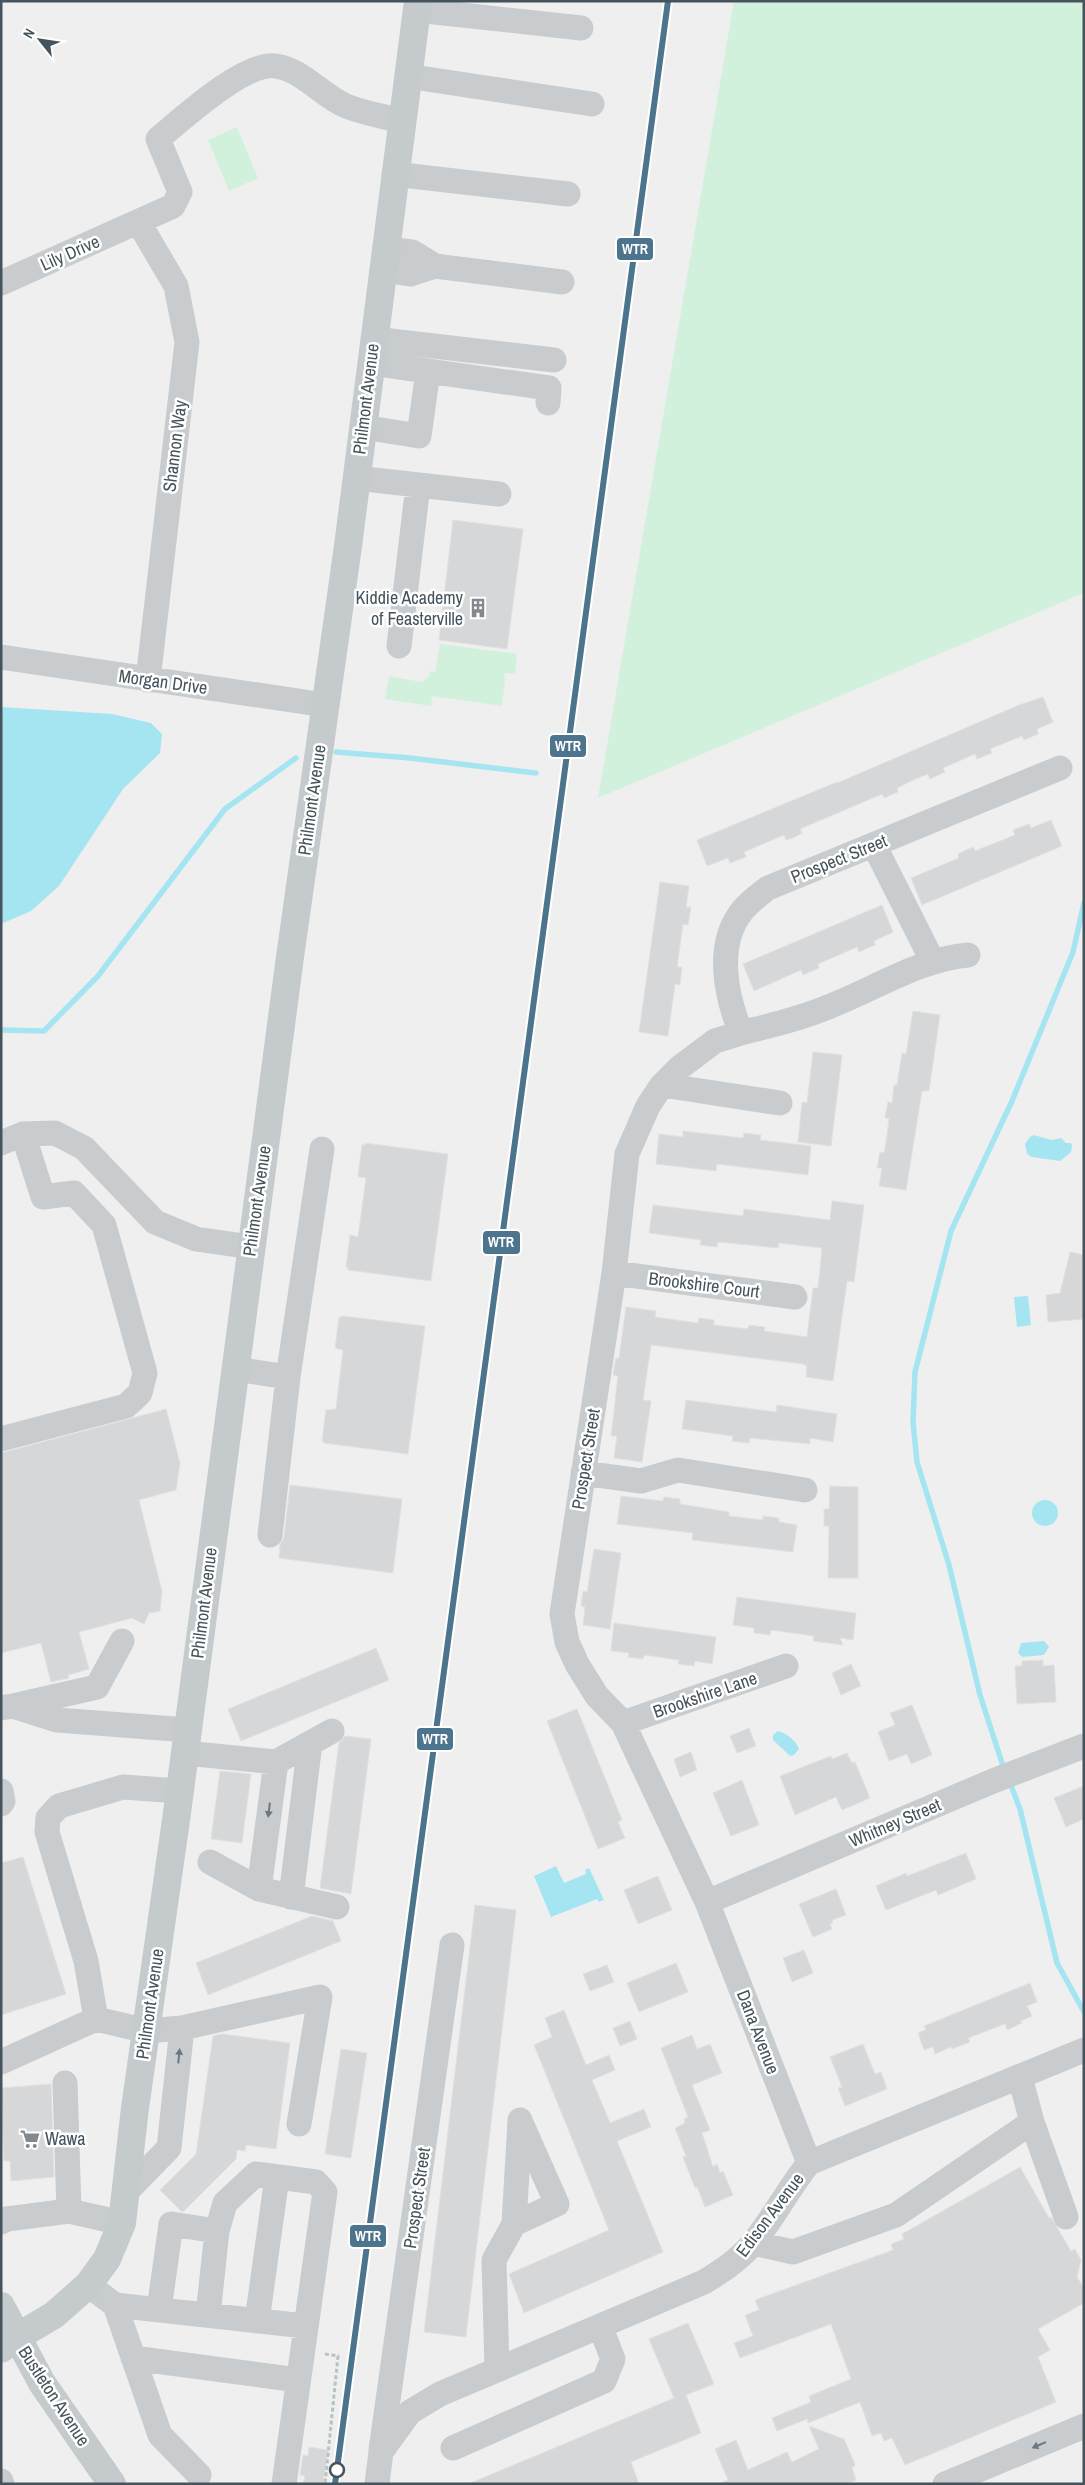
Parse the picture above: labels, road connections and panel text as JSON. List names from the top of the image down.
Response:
{
  "streets": {
    "main road": ["Philmont Avenue", "Bustleton Avenue"],
    "street": [
      "Lily Drive",
      "Shannon Way",
      "Morgan Drive",
      "Prospect Street",
      "Brookshire Court",
      "Brookshire Lane",
      "Whitney Street",
      "Dana Avenue",
      "Edison Avenue"
    ]
  },
  "crossings": [
    ["Lily Drive", "Philmont Avenue"],
    ["Lily Drive", "Shannon Way"],
    ["Philmont Avenue", "Morgan Drive"],
    ["Philmont Avenue", "Bustleton Avenue"],
    ["Shannon Way", "Morgan Drive"],
    ["Prospect Street", "Brookshire Court"],
    ["Prospect Street", "Brookshire Lane"],
    ["Prospect Street", "Whitney Street"],
    ["Prospect Street", "Dana Avenue"],
    ["Prospect Street", "Edison Avenue"],
    ["Whitney Street", "Dana Avenue"],
    ["Dana Avenue", "Edison Avenue"]
  ],
  "places": {
    "building": ["Kiddie Academy of Feasterville"],
    "supermarket": ["Wawa"]
  },
  "lines": ["transit line WTR"],
  "north": "top left"
}
